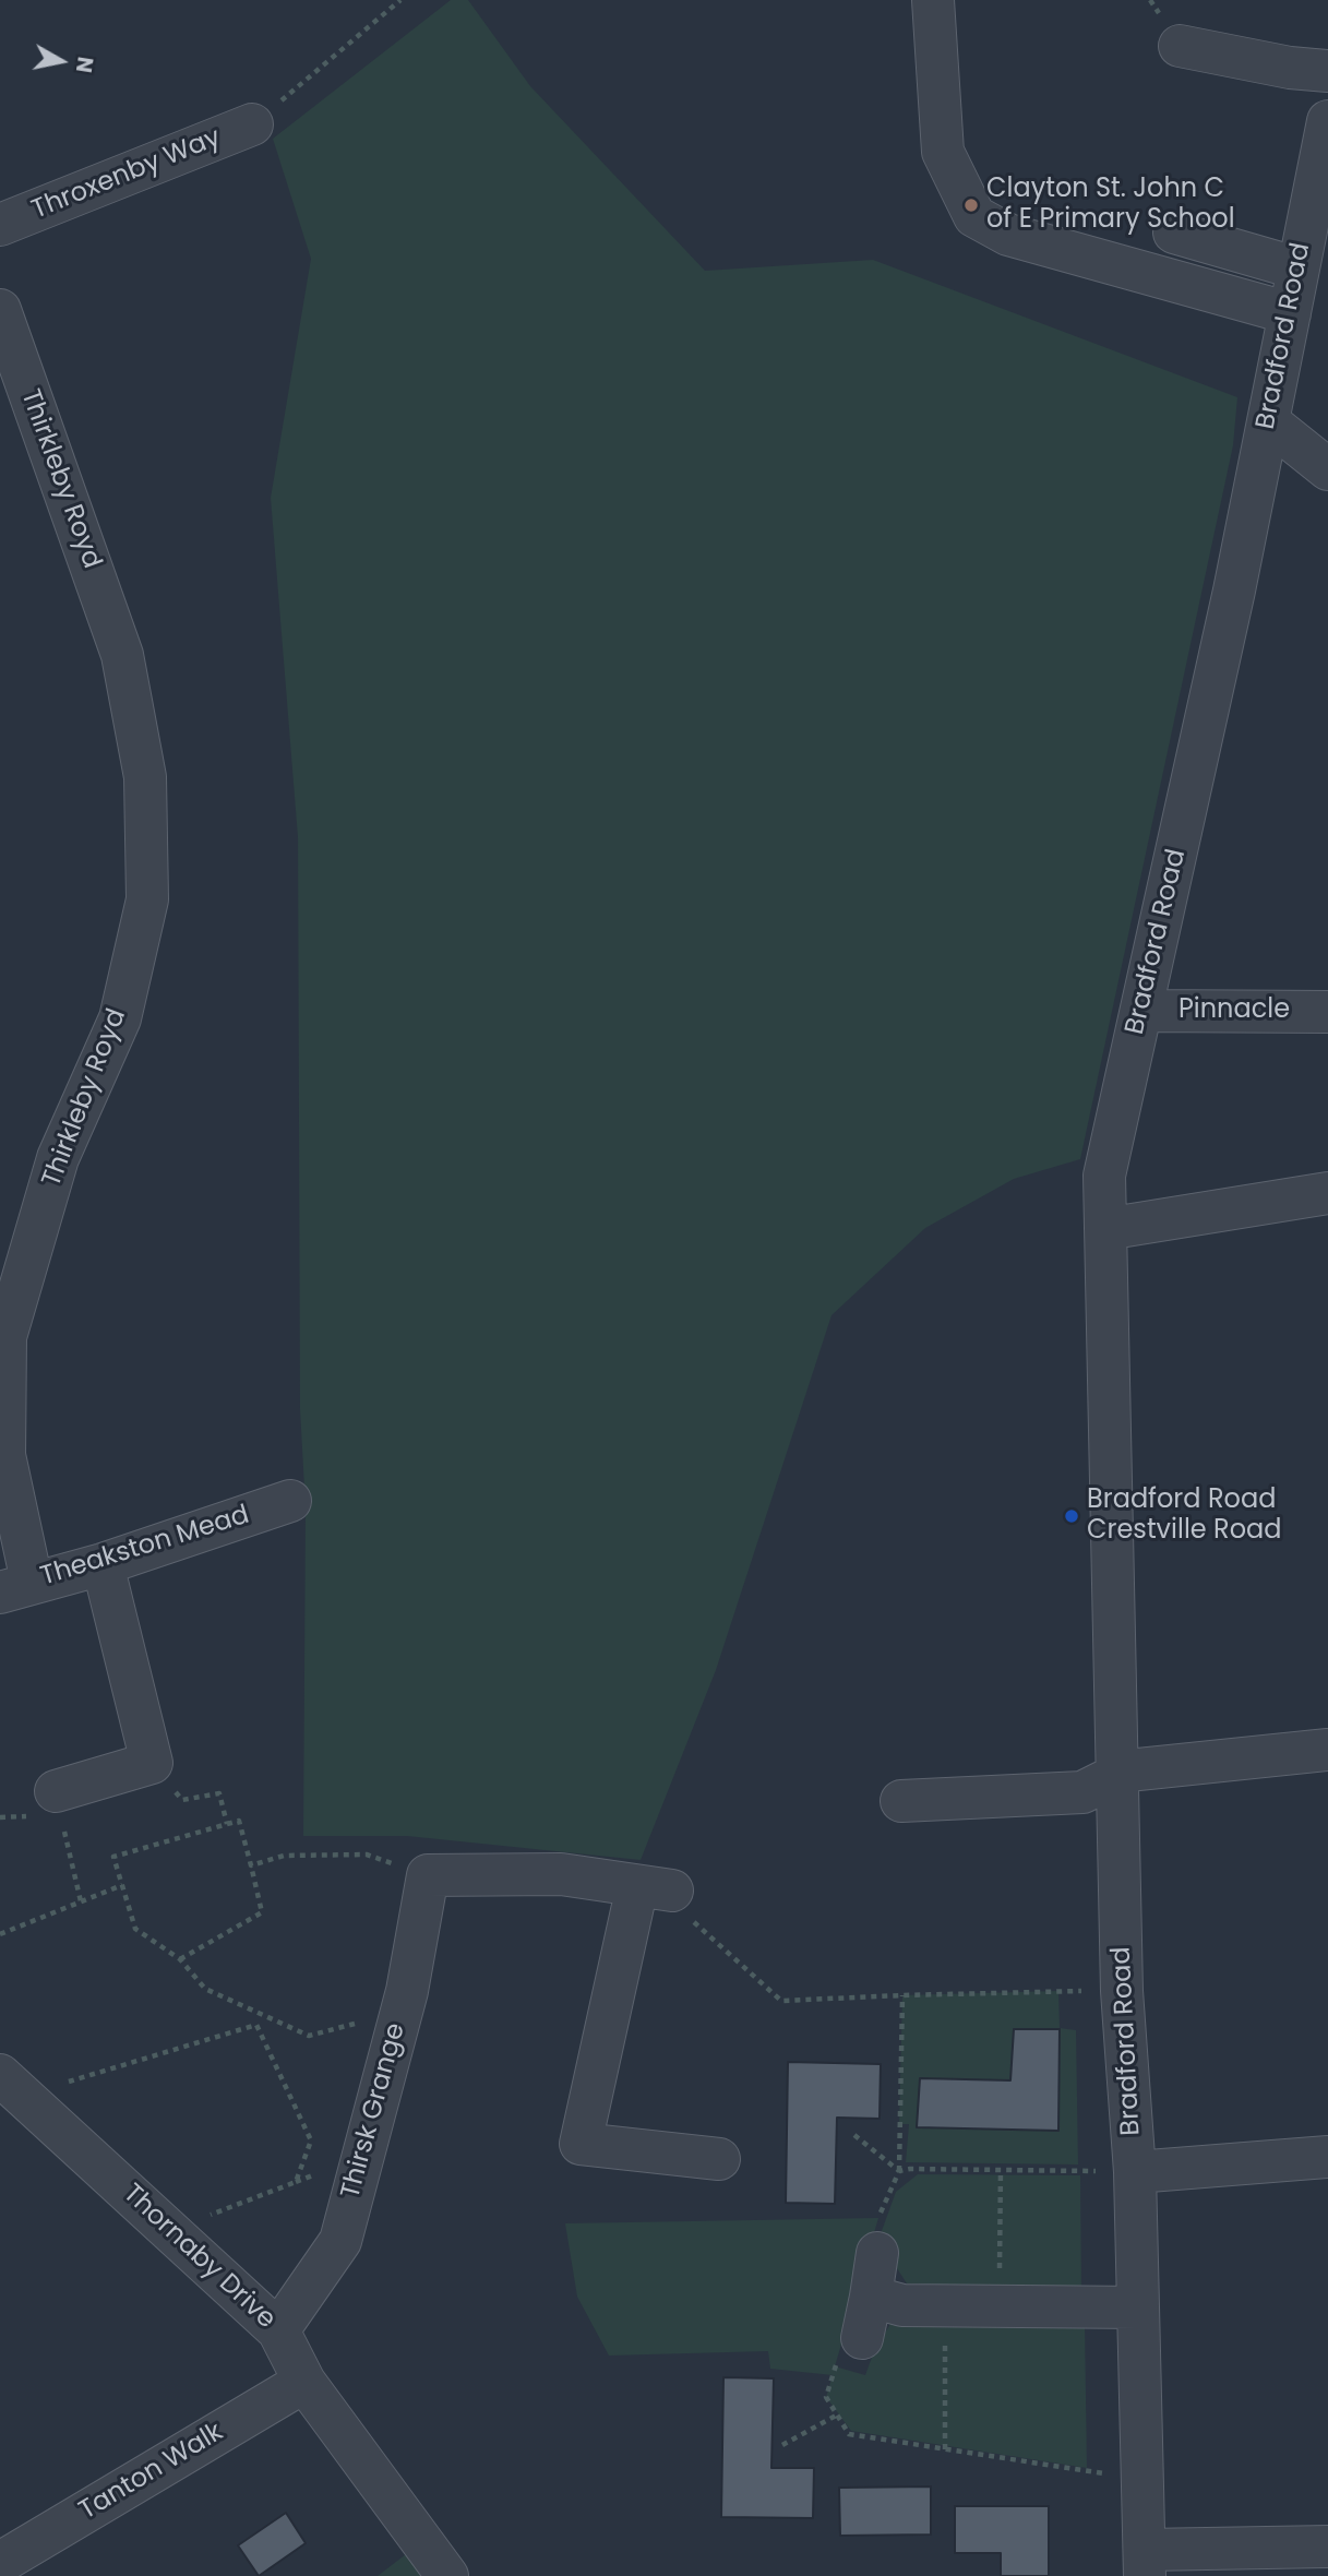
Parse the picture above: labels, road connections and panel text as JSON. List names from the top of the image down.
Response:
{
  "streets": {
    "street": [
      "Throxenby Way",
      "Bradford Road",
      "Thirkleby Royd",
      "Pinnacle",
      "Theakston Mead",
      "Thirsk Grange",
      "Thornaby Drive",
      "Tanton Walk"
    ]
  },
  "crossings": [
    ["Bradford Road", "Pinnacle"],
    ["Thirkleby Royd", "Theakston Mead"],
    ["Thirsk Grange", "Thornaby Drive"],
    ["Thornaby Drive", "Tanton Walk"]
  ],
  "places": ["Clayton St. John C of E Primary School", "Bradford Road Crestville Road"],
  "north": "right"
}
